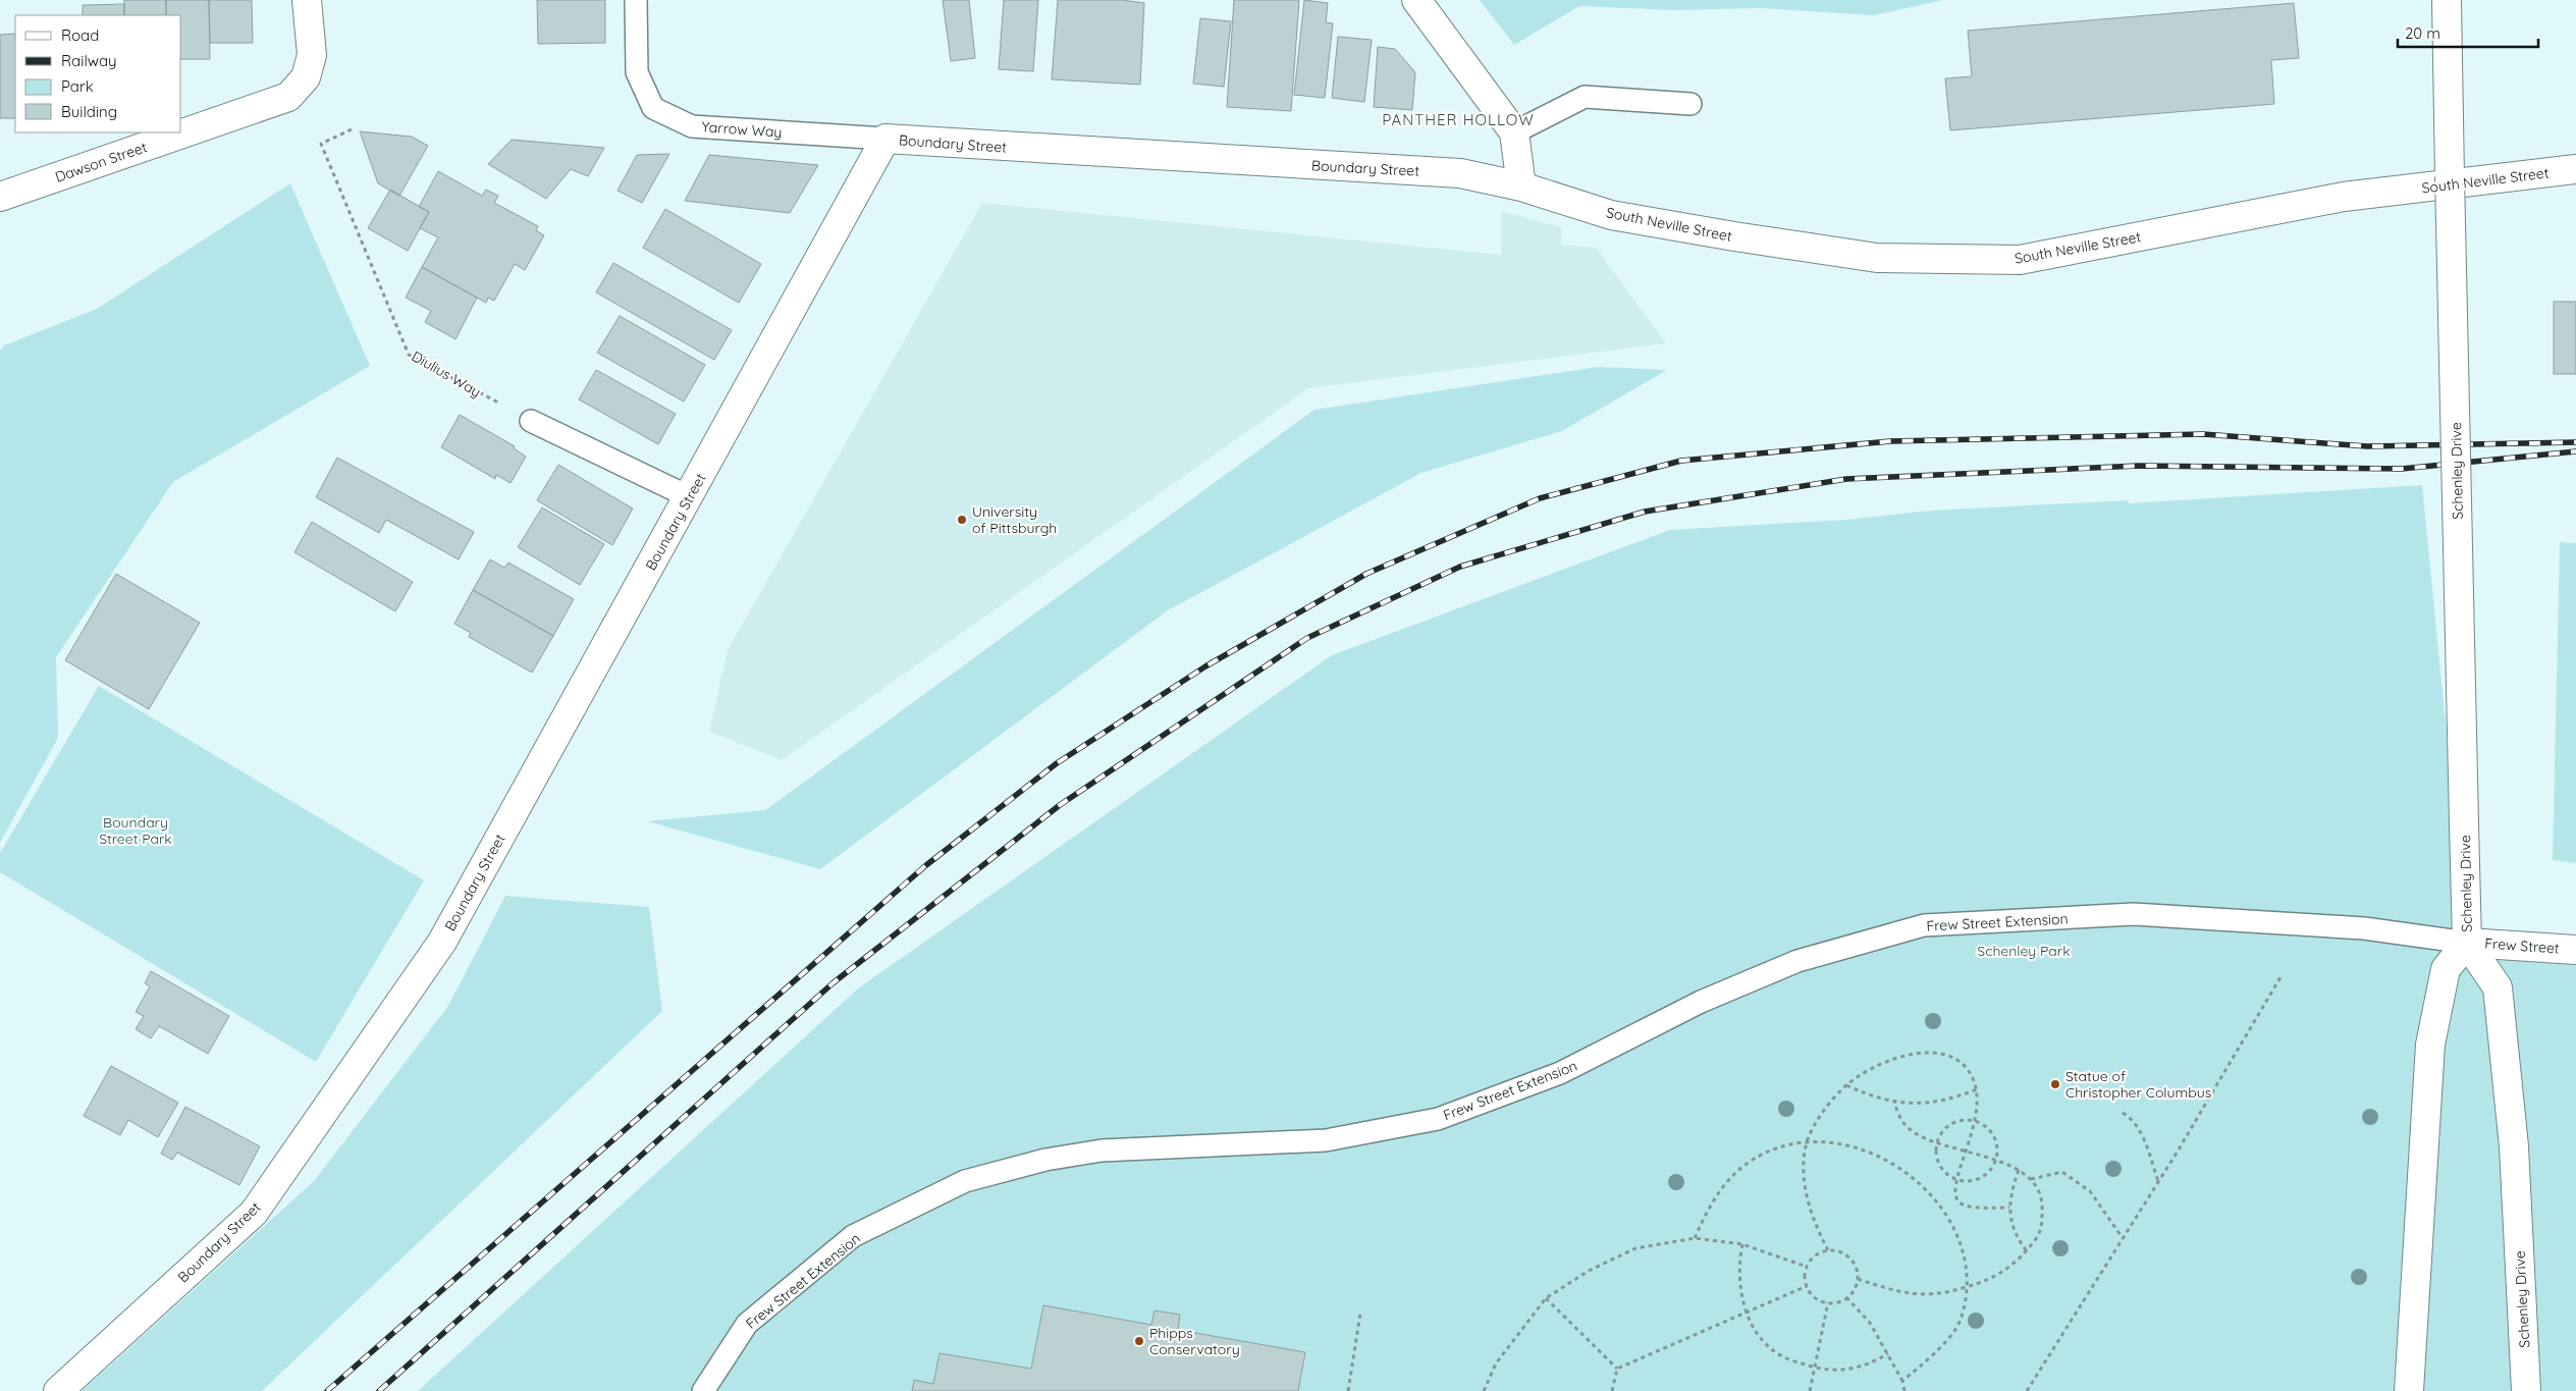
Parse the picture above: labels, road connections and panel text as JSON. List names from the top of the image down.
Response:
{
  "streets": {
    "street": [
      "Boundary Street",
      "Dawson Street",
      "South Neville Street",
      "Schenley Drive",
      "Frew Street"
    ],
    "lane": ["Yarrow Way", "Frew Street Extension"],
    "path": ["Diulius Way"]
  },
  "crossings": [
    ["Yarrow Way", "Boundary Street"],
    ["Boundary Street", "South Neville Street"],
    ["Schenley Drive", "Frew Street Extension"],
    ["Schenley Drive", "Frew Street"],
    ["Frew Street Extension", "Frew Street"]
  ],
  "districts": ["PANTHER HOLLOW"],
  "parks": ["Boundary Street Park", "Schenley Park"],
  "places": ["University of Pittsburgh", "Statue of Christopher Columbus", "Phipps Conservatory"],
  "legend": [
    "Road",
    "Railway",
    "Park",
    "Building"
  ],
  "scale_bar": "20 m"
}
